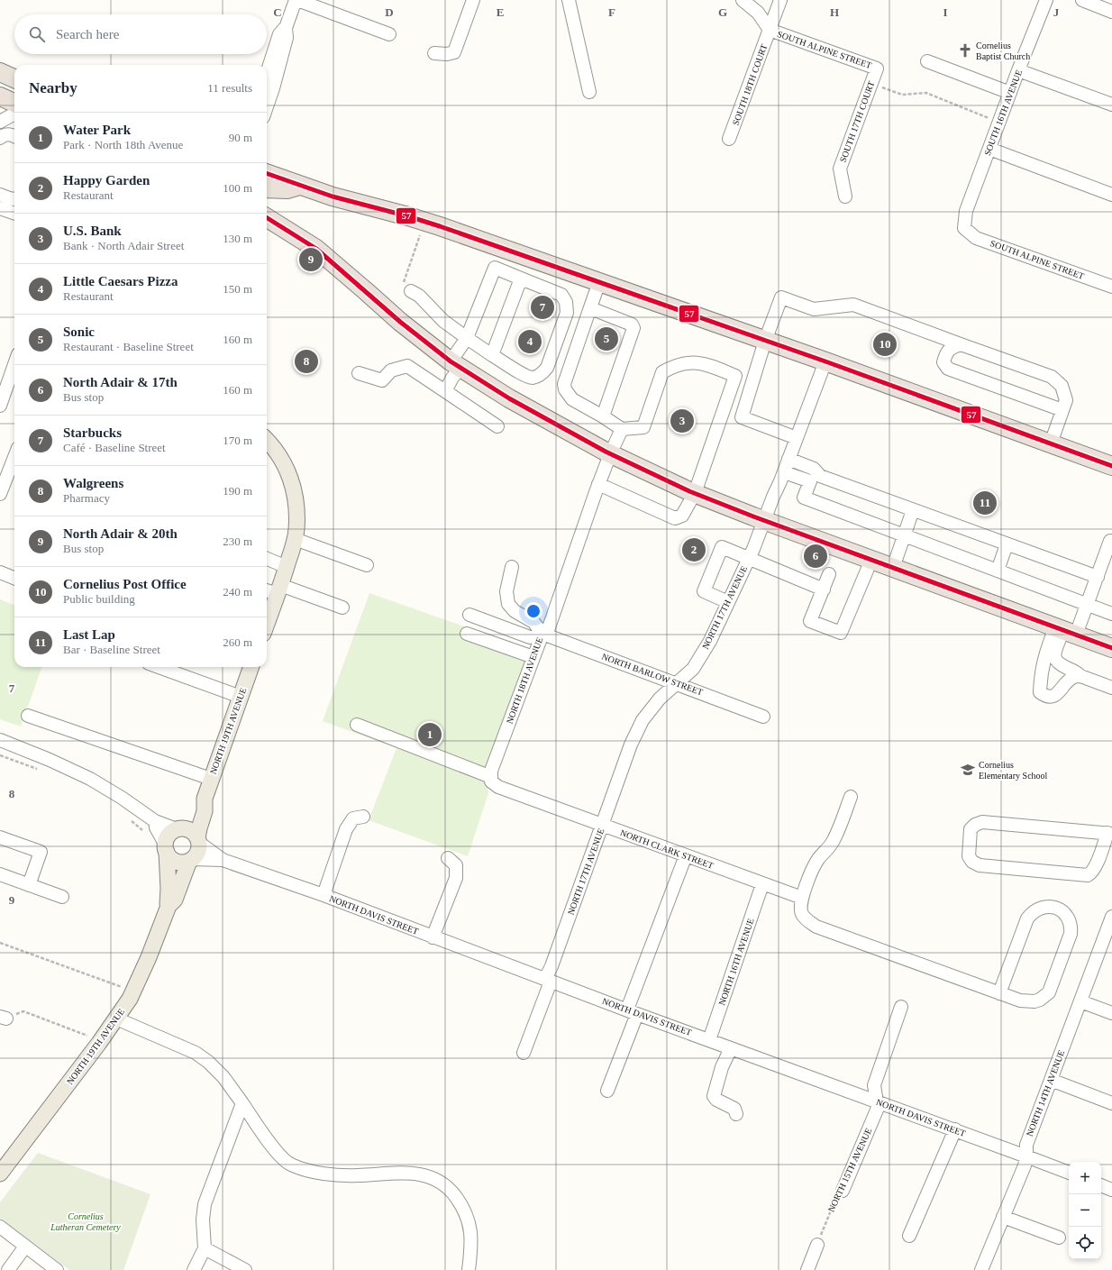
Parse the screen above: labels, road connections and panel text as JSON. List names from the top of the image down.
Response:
{
  "streets": {
    "main road": ["NORTH 19TH AVENUE"],
    "street": [
      "SOUTH ALPINE STREET",
      "SOUTH 18TH COURT",
      "SOUTH 16TH AVENUE",
      "SOUTH 17TH COURT",
      "NORTH 17TH AVENUE",
      "NORTH BARLOW STREET",
      "NORTH 18TH AVENUE",
      "NORTH CLARK STREET",
      "NORTH DAVIS STREET",
      "NORTH 16TH AVENUE",
      "NORTH 14TH AVENUE",
      "NORTH 15TH AVENUE"
    ]
  },
  "crossings": [
    ["SOUTH ALPINE STREET", "SOUTH 18TH COURT"],
    ["SOUTH ALPINE STREET", "SOUTH 16TH AVENUE"],
    ["SOUTH ALPINE STREET", "SOUTH 17TH COURT"],
    ["NORTH 17TH AVENUE", "NORTH BARLOW STREET"],
    ["NORTH 17TH AVENUE", "NORTH CLARK STREET"],
    ["NORTH 17TH AVENUE", "NORTH DAVIS STREET"],
    ["NORTH BARLOW STREET", "NORTH 18TH AVENUE"],
    ["NORTH 18TH AVENUE", "NORTH CLARK STREET"],
    ["NORTH CLARK STREET", "NORTH 16TH AVENUE"],
    ["NORTH DAVIS STREET", "NORTH 16TH AVENUE"],
    ["NORTH DAVIS STREET", "NORTH 14TH AVENUE"],
    ["NORTH DAVIS STREET", "NORTH 15TH AVENUE"]
  ],
  "parks": ["Cornelius Lutheran Cemetery"],
  "places": {
    "church": ["Cornelius Baptist Church"],
    "school or university": ["Cornelius Elementary School"]
  },
  "lines": ["transit line 57"],
  "page": {
    "search": "Search here",
    "heading": ["Nearby", "11 results"],
    "list": [
      {
        "mark": "1",
        "name": "Water Park",
        "note": "Park · North 18th Avenue",
        "value": "90 m"
      },
      {
        "mark": "2",
        "name": "Happy Garden",
        "note": "Restaurant",
        "value": "100 m"
      },
      {
        "mark": "3",
        "name": "U.S. Bank",
        "note": "Bank · North Adair Street",
        "value": "130 m"
      },
      {
        "mark": "4",
        "name": "Little Caesars Pizza",
        "note": "Restaurant",
        "value": "150 m"
      },
      {
        "mark": "5",
        "name": "Sonic",
        "note": "Restaurant · Baseline Street",
        "value": "160 m"
      },
      {
        "mark": "6",
        "name": "North Adair & 17th",
        "note": "Bus stop",
        "value": "160 m"
      },
      {
        "mark": "7",
        "name": "Starbucks",
        "note": "Café · Baseline Street",
        "value": "170 m"
      },
      {
        "mark": "8",
        "name": "Walgreens",
        "note": "Pharmacy",
        "value": "190 m"
      },
      {
        "mark": "9",
        "name": "North Adair & 20th",
        "note": "Bus stop",
        "value": "230 m"
      },
      {
        "mark": "10",
        "name": "Cornelius Post Office",
        "note": "Public building",
        "value": "240 m"
      },
      {
        "mark": "11",
        "name": "Last Lap",
        "note": "Bar · Baseline Street",
        "value": "260 m"
      }
    ],
    "pins": [
      "9",
      "7",
      "5",
      "4",
      "10",
      "8",
      "3",
      "11",
      "2",
      "6",
      "1"
    ],
    "map_buttons": ["+", "−"]
  },
  "grid": {
    "columns": [
      "C",
      "D",
      "E",
      "F",
      "G",
      "H",
      "I",
      "J"
    ],
    "rows": ["7", "8", "9"]
  }
}
